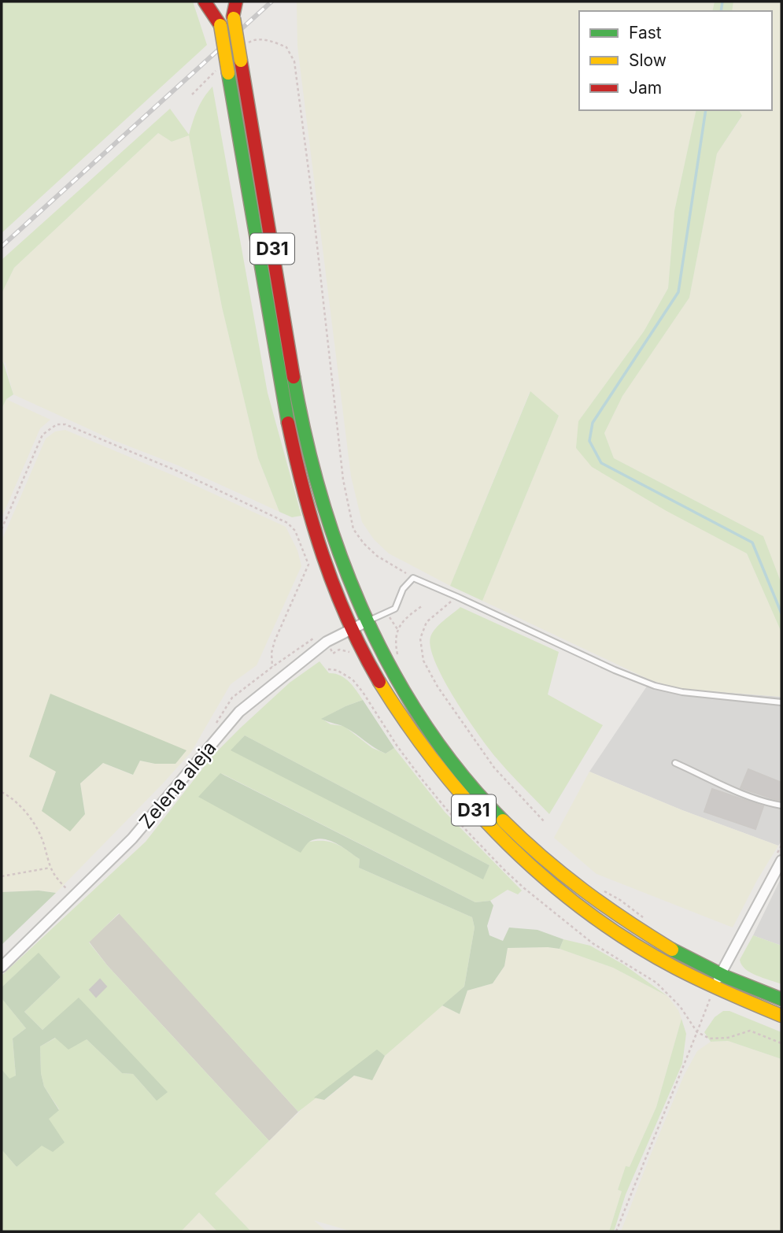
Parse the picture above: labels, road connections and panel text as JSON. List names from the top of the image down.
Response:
{
  "streets": {
    "main road": ["D31"],
    "street": ["Zelena aleja"]
  },
  "crossings": [
    ["D31", "Zelena aleja"]
  ],
  "legend": ["Fast", "Slow", "Jam"]
}
